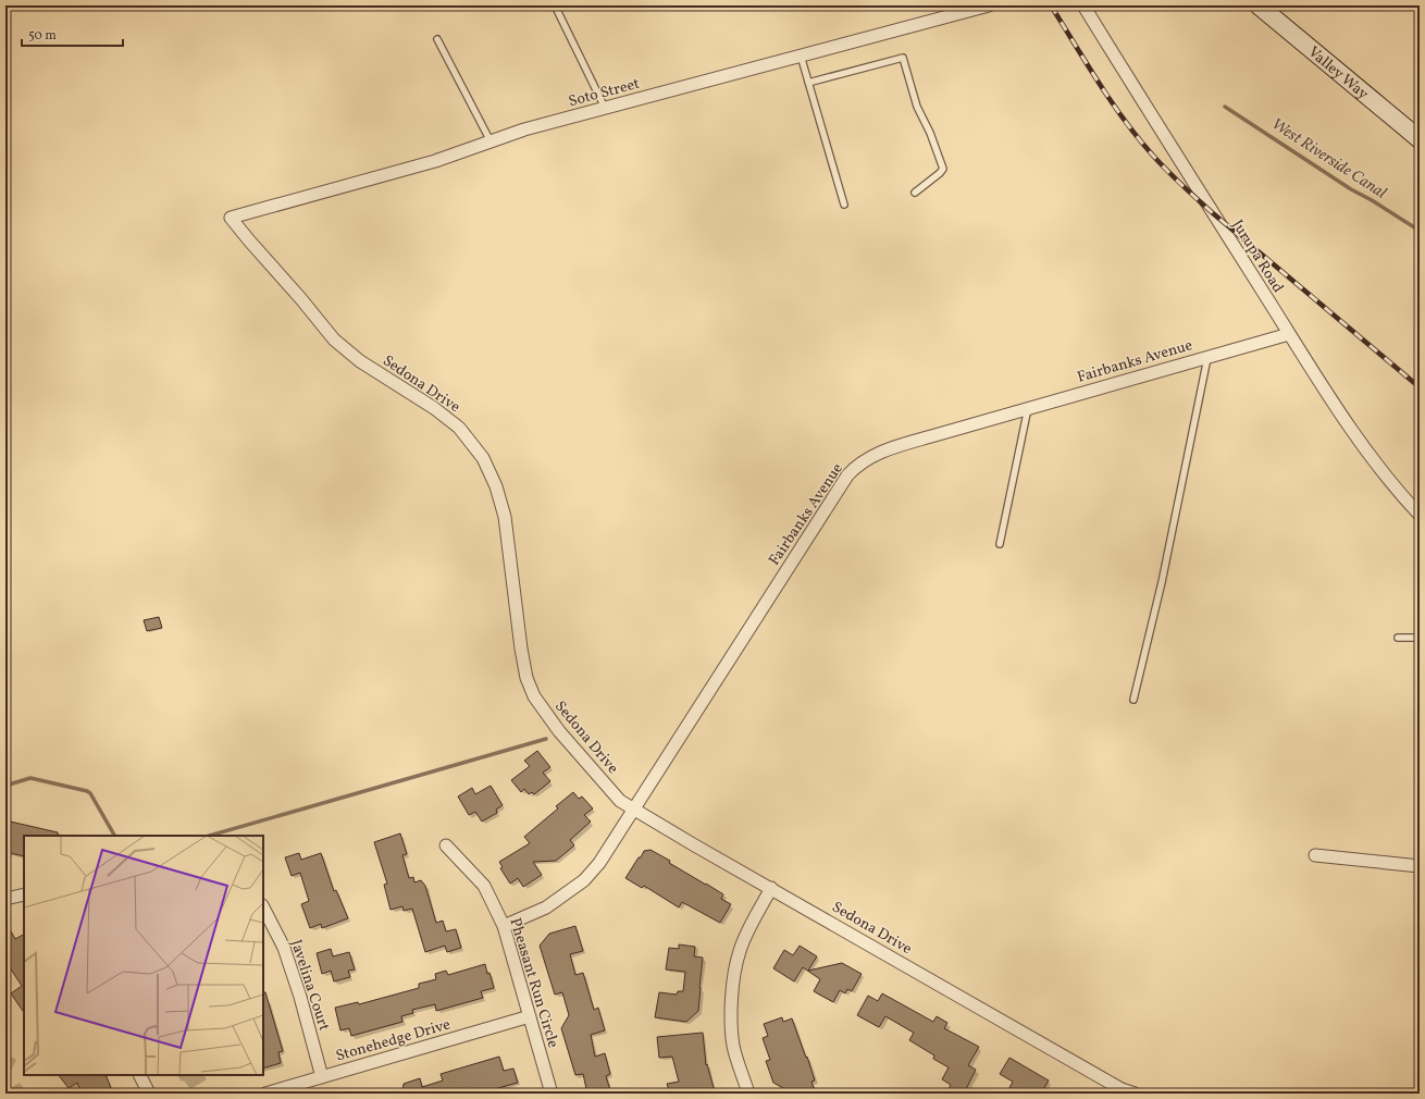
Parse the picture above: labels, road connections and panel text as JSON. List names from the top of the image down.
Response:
{
  "streets": {
    "street": [
      "Valley Way",
      "Soto Street",
      "Jurupa Road",
      "Fairbanks Avenue",
      "Sedona Drive",
      "Pheasant Run Circle",
      "Javelina Court",
      "Stonehedge Drive"
    ]
  },
  "crossings": [
    ["Soto Street", "Sedona Drive"],
    ["Jurupa Road", "Fairbanks Avenue"],
    ["Fairbanks Avenue", "Sedona Drive"],
    ["Fairbanks Avenue", "Pheasant Run Circle"],
    ["Pheasant Run Circle", "Stonehedge Drive"],
    ["Javelina Court", "Stonehedge Drive"]
  ],
  "water": ["West Riverside Canal"],
  "scale_bar": "50 m"
}
